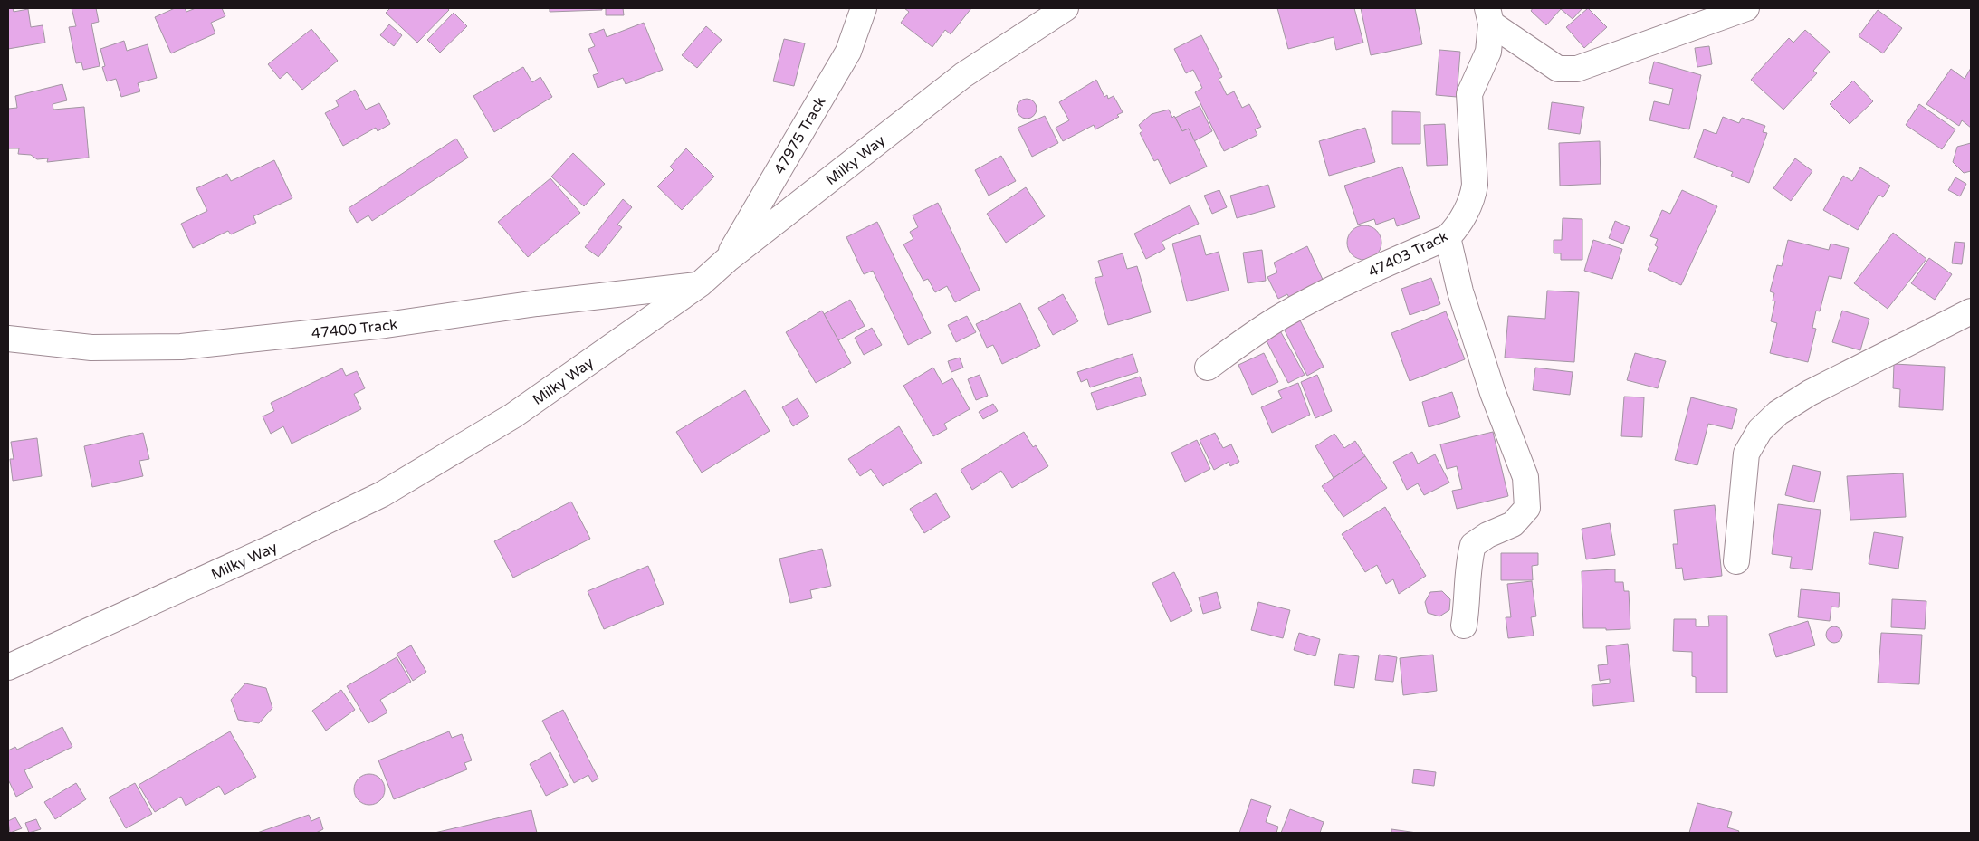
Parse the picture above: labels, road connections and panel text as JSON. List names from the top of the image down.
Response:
{
  "streets": {
    "street": [
      "47975 Track",
      "Milky Way",
      "47403 Track",
      "47400 Track"
    ]
  },
  "crossings": [
    ["47975 Track", "Milky Way"],
    ["Milky Way", "47400 Track"]
  ]
}
